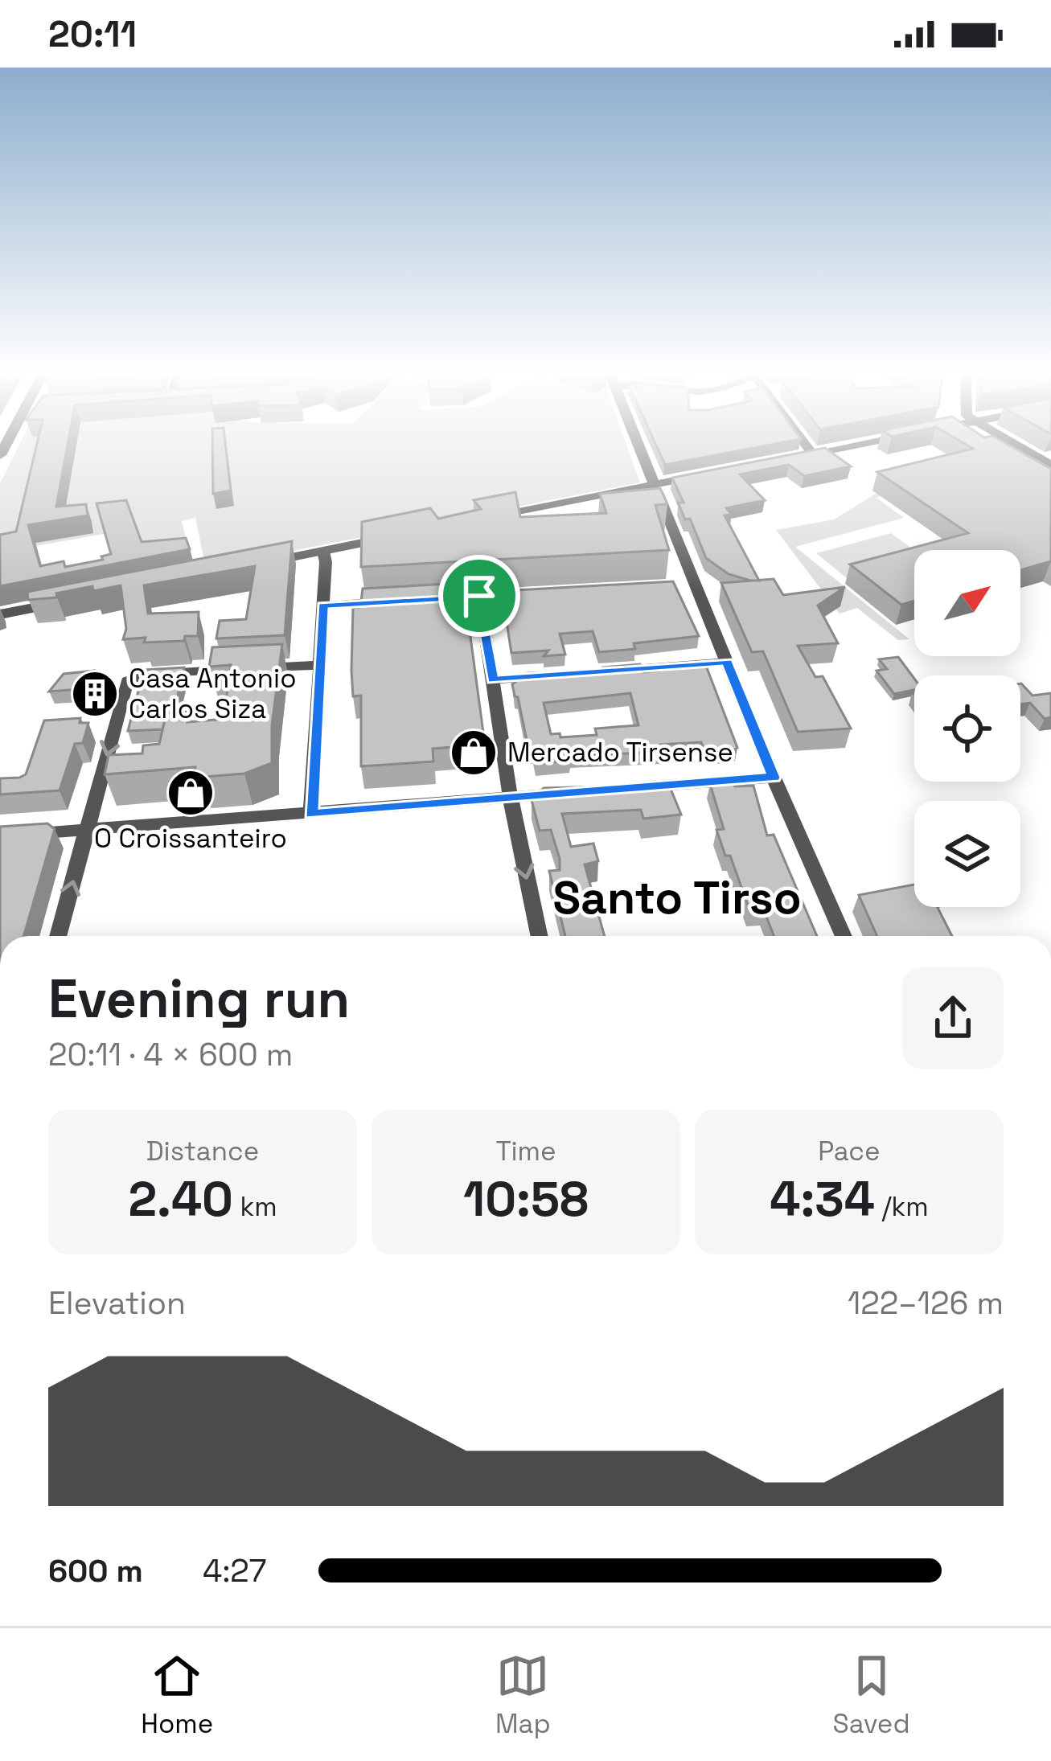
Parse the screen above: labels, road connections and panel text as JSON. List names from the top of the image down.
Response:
{
  "districts": ["Santo Tirso"],
  "places": {
    "building": ["Casa Antonio Carlos Siza"],
    "shop": ["Mercado Tirsense", "O Croissanteiro"]
  },
  "north": "top right",
  "page": {
    "status": "20:11",
    "heading": ["Evening run", "20:11 · 4 × 600 m"],
    "stats": [
      ["Distance", "2.40 km"],
      ["Time", "10:58"],
      ["Pace", "4:34 /km"]
    ],
    "chart": ["Elevation", "122–126 m"],
    "list": [
      {
        "name": "600 m",
        "note": "4:27"
      }
    ],
    "tabs": ["Home", "Map", "Saved"]
  }
}
